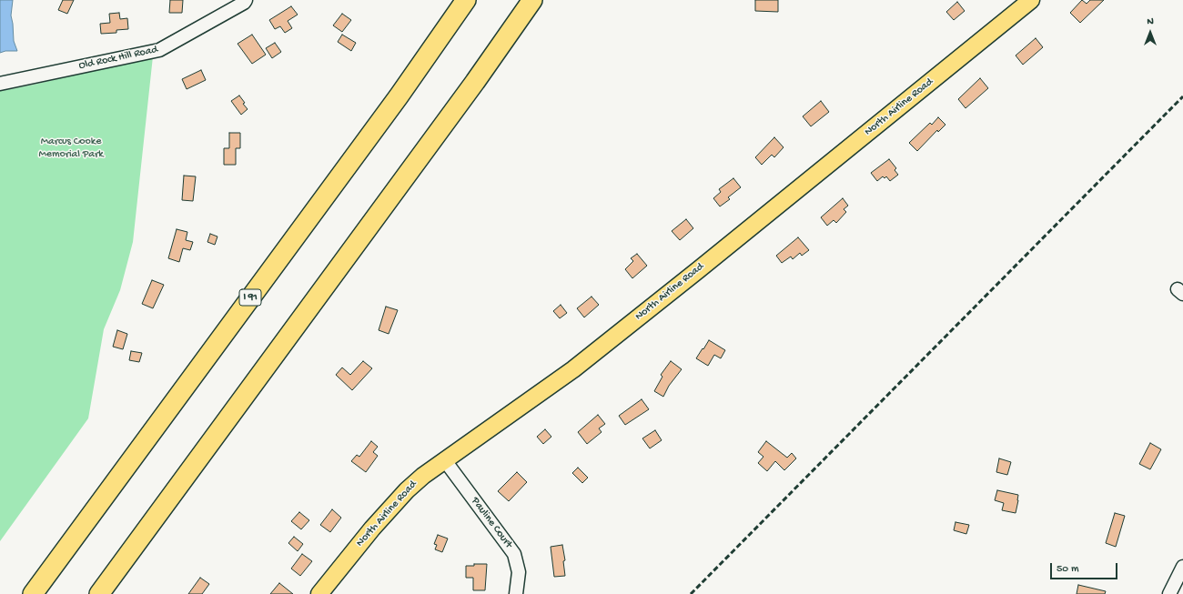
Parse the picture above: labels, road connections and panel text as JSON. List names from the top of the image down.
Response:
{
  "streets": {
    "highway": ["I 91"],
    "main road": ["North Airline Road"],
    "street": ["Old Rock Hill Road", "Pauline Court"]
  },
  "crossings": [
    ["North Airline Road", "Pauline Court"]
  ],
  "parks": ["Marcus Cooke Memorial Park"],
  "scale_bar": "50 m",
  "north": "top"
}
